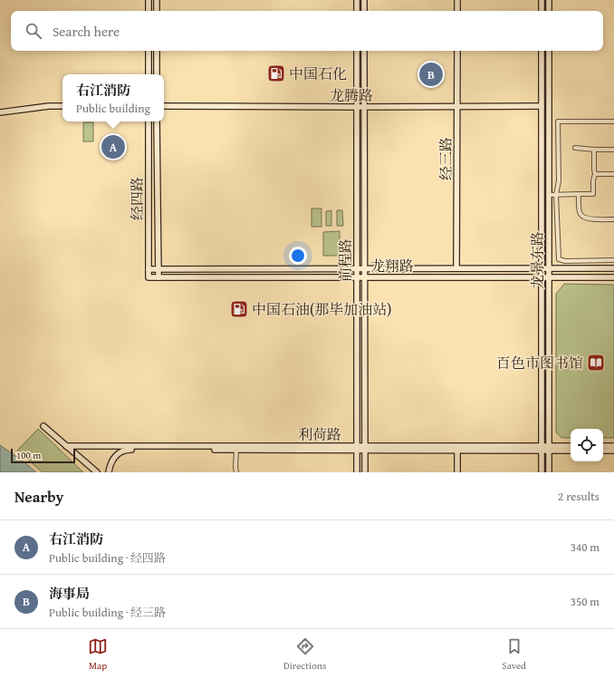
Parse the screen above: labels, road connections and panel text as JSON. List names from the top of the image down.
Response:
{
  "streets": {
    "main road": [
      "龙腾路",
      "经三路",
      "经四路",
      "前程路",
      "龙景东路",
      "龙翔路",
      "利荷路"
    ]
  },
  "crossings": [
    ["龙腾路", "经三路"],
    ["龙腾路", "前程路"],
    ["龙腾路", "龙景东路"],
    ["经三路", "龙翔路"],
    ["经四路", "龙翔路"],
    ["前程路", "龙翔路"],
    ["前程路", "利荷路"],
    ["龙景东路", "龙翔路"],
    ["龙景东路", "利荷路"]
  ],
  "places": {
    "fuel station": ["中国石化", "中国石油(那毕加油站)"],
    "library": ["百色市图书馆"]
  },
  "scale_bar": "100 m",
  "page": {
    "search": "Search here",
    "pins": ["B", "A"],
    "popup": ["右江消防", "Public building"],
    "scale": "100 m",
    "heading": ["Nearby", "2 results"],
    "list": [
      {
        "mark": "A",
        "name": "右江消防",
        "note": "Public building · 经四路",
        "value": "340 m"
      },
      {
        "mark": "B",
        "name": "海事局",
        "note": "Public building · 经三路",
        "value": "350 m"
      }
    ],
    "nav": ["Map", "Directions", "Saved"]
  }
}
